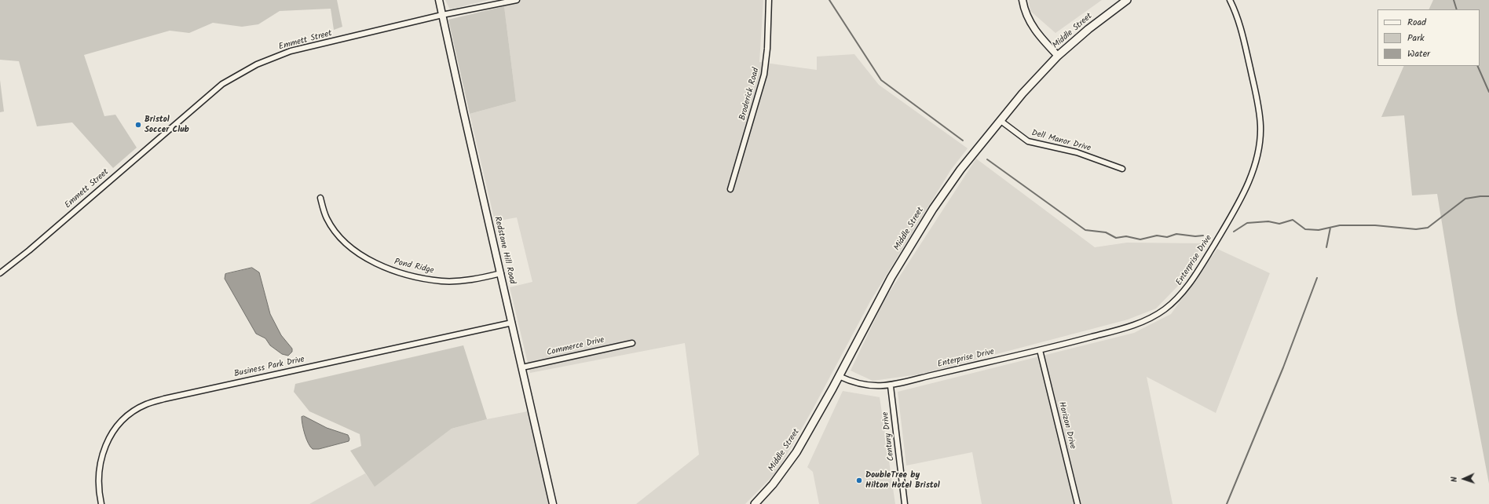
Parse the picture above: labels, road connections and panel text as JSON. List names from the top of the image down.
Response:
{
  "streets": {
    "main road": ["Middle Street", "Redstone Hill Road"],
    "street": [
      "Emmett Street",
      "Broderick Road",
      "Dell Manor Drive",
      "Enterprise Drive",
      "Pond Ridge",
      "Commerce Drive",
      "Business Park Drive",
      "Horizon Drive",
      "Century Drive"
    ]
  },
  "crossings": [
    ["Middle Street", "Dell Manor Drive"],
    ["Middle Street", "Enterprise Drive"],
    ["Emmett Street", "Redstone Hill Road"],
    ["Redstone Hill Road", "Pond Ridge"],
    ["Redstone Hill Road", "Commerce Drive"],
    ["Redstone Hill Road", "Business Park Drive"],
    ["Enterprise Drive", "Horizon Drive"],
    ["Enterprise Drive", "Century Drive"]
  ],
  "places": ["Bristol Soccer Club", "DoubleTree by Hilton Hotel Bristol"],
  "legend": ["Road", "Park", "Water"],
  "north": "left"
}
